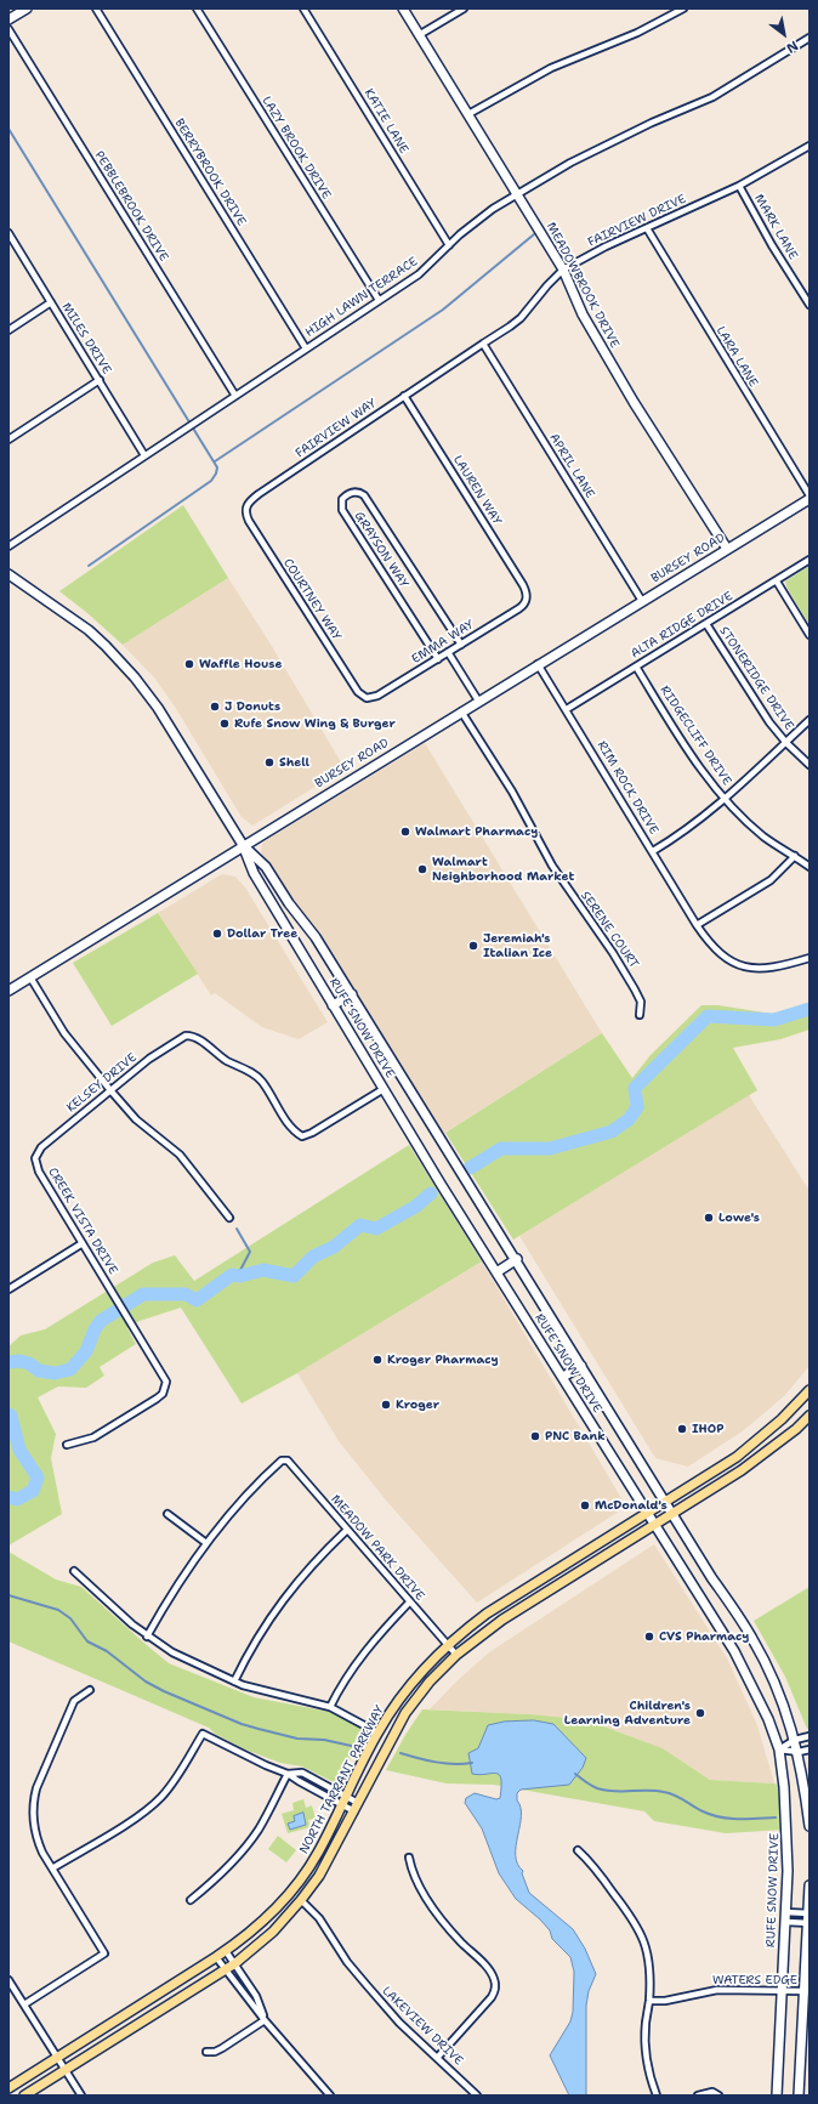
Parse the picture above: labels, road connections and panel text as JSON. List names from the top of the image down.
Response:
{
  "streets": {
    "main road": [
      "MEADOWBROOK DRIVE",
      "BURSEY ROAD",
      "RUFE SNOW DRIVE",
      "NORTH TARRANT PARKWAY"
    ],
    "street": [
      "KATIE LANE",
      "LAZY BROOK DRIVE",
      "BERRYBROOK DRIVE",
      "PEBBLEBROOK DRIVE",
      "FAIRVIEW DRIVE",
      "MARK LANE",
      "HIGH LAWN TERRACE",
      "MILES DRIVE",
      "LARA LANE",
      "FAIRVIEW WAY",
      "APRIL LANE",
      "LAUREN WAY",
      "GRAYSON WAY",
      "COURTNEY WAY",
      "ALTA RIDGE DRIVE",
      "EMMA WAY",
      "STONERIDGE DRIVE",
      "RIDGECLIFF DRIVE",
      "RIM ROCK DRIVE",
      "SERENE COURT",
      "KELSEY DRIVE",
      "CREEK VISTA DRIVE",
      "MEADOW PARK DRIVE",
      "WATERS EDGE",
      "LAKEVIEW DRIVE"
    ]
  },
  "crossings": [
    ["KATIE LANE", "HIGH LAWN TERRACE"],
    ["LAZY BROOK DRIVE", "HIGH LAWN TERRACE"],
    ["BERRYBROOK DRIVE", "HIGH LAWN TERRACE"],
    ["PEBBLEBROOK DRIVE", "HIGH LAWN TERRACE"],
    ["FAIRVIEW DRIVE", "MARK LANE"],
    ["FAIRVIEW DRIVE", "MEADOWBROOK DRIVE"],
    ["FAIRVIEW DRIVE", "LARA LANE"],
    ["FAIRVIEW DRIVE", "FAIRVIEW WAY"],
    ["FAIRVIEW DRIVE", "APRIL LANE"],
    ["MEADOWBROOK DRIVE", "HIGH LAWN TERRACE"],
    ["MEADOWBROOK DRIVE", "BURSEY ROAD"],
    ["HIGH LAWN TERRACE", "MILES DRIVE"],
    ["LARA LANE", "BURSEY ROAD"],
    ["FAIRVIEW WAY", "LAUREN WAY"],
    ["FAIRVIEW WAY", "COURTNEY WAY"],
    ["APRIL LANE", "BURSEY ROAD"],
    ["LAUREN WAY", "EMMA WAY"],
    ["GRAYSON WAY", "EMMA WAY"],
    ["BURSEY ROAD", "RIM ROCK DRIVE"],
    ["BURSEY ROAD", "SERENE COURT"],
    ["BURSEY ROAD", "RUFE SNOW DRIVE"],
    ["COURTNEY WAY", "EMMA WAY"],
    ["ALTA RIDGE DRIVE", "STONERIDGE DRIVE"],
    ["ALTA RIDGE DRIVE", "RIDGECLIFF DRIVE"],
    ["ALTA RIDGE DRIVE", "RIM ROCK DRIVE"],
    ["RUFE SNOW DRIVE", "KELSEY DRIVE"],
    ["RUFE SNOW DRIVE", "NORTH TARRANT PARKWAY"],
    ["RUFE SNOW DRIVE", "WATERS EDGE"],
    ["KELSEY DRIVE", "CREEK VISTA DRIVE"],
    ["MEADOW PARK DRIVE", "NORTH TARRANT PARKWAY"],
    ["NORTH TARRANT PARKWAY", "LAKEVIEW DRIVE"]
  ],
  "places": [
    "Waffle House",
    "J Donuts",
    "Rufe Snow Wing & Burger",
    "Shell",
    "Walmart Pharmacy",
    "Walmart Neighborhood Market",
    "Dollar Tree",
    "Jeremiah's Italian Ice",
    "Lowe's",
    "Kroger Pharmacy",
    "Kroger",
    "IHOP",
    "PNC Bank",
    "McDonald's",
    "CVS Pharmacy",
    "Children's Learning Adventure"
  ],
  "north": "bottom right"
}
